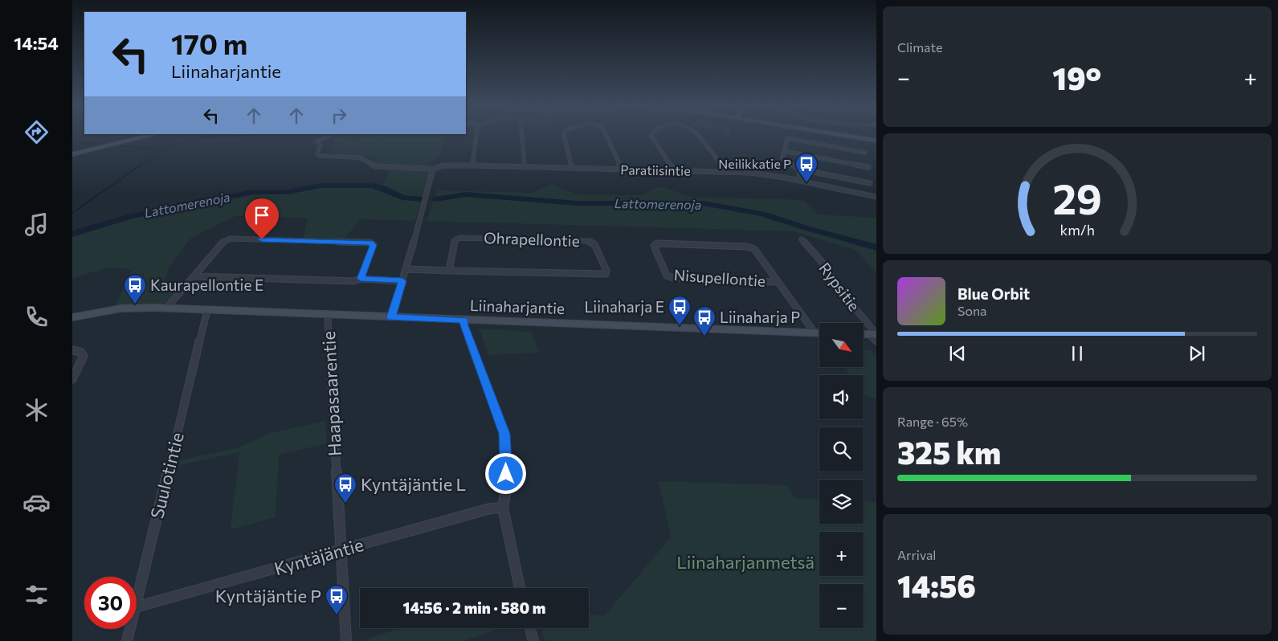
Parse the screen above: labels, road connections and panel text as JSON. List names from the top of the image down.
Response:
{
  "streets": {
    "main road": ["Liinaharjantie"],
    "street": [
      "Paratiisintie",
      "Ohrapellontie",
      "Nisupellontie",
      "Rypsitie",
      "Haapasaarentie",
      "Suulotintie",
      "Kyntäjäntie"
    ]
  },
  "crossings": [
    ["Nisupellontie", "Liinaharjantie"],
    ["Liinaharjantie", "Haapasaarentie"],
    ["Liinaharjantie", "Suulotintie"],
    ["Haapasaarentie", "Kyntäjäntie"]
  ],
  "water": ["Lattomerenoja"],
  "parks": ["Liinaharjanmetsä"],
  "places": {
    "bus stop": [
      "Neilikkatie P",
      "Kaurapellontie E",
      "Liinaharja E",
      "Liinaharja P",
      "Kyntäjäntie L",
      "Kyntäjäntie P"
    ]
  },
  "north": "bottom right",
  "page": {
    "tabs": "14:54",
    "tile": [
      "Climate",
      ["Range · 65%", "325 km"],
      ["Arrival", "14:56"]
    ],
    "turn": ["170 m", "Liinaharjantie"],
    "heat": ["−", "19°", "+"],
    "song": ["Blue Orbit", "Sona"],
    "map_buttons": ["+", "−"],
    "limit": "30",
    "trip": "14:56 · 2 min · 580 m",
    "gauge": ["29", "km/h"]
  }
}
